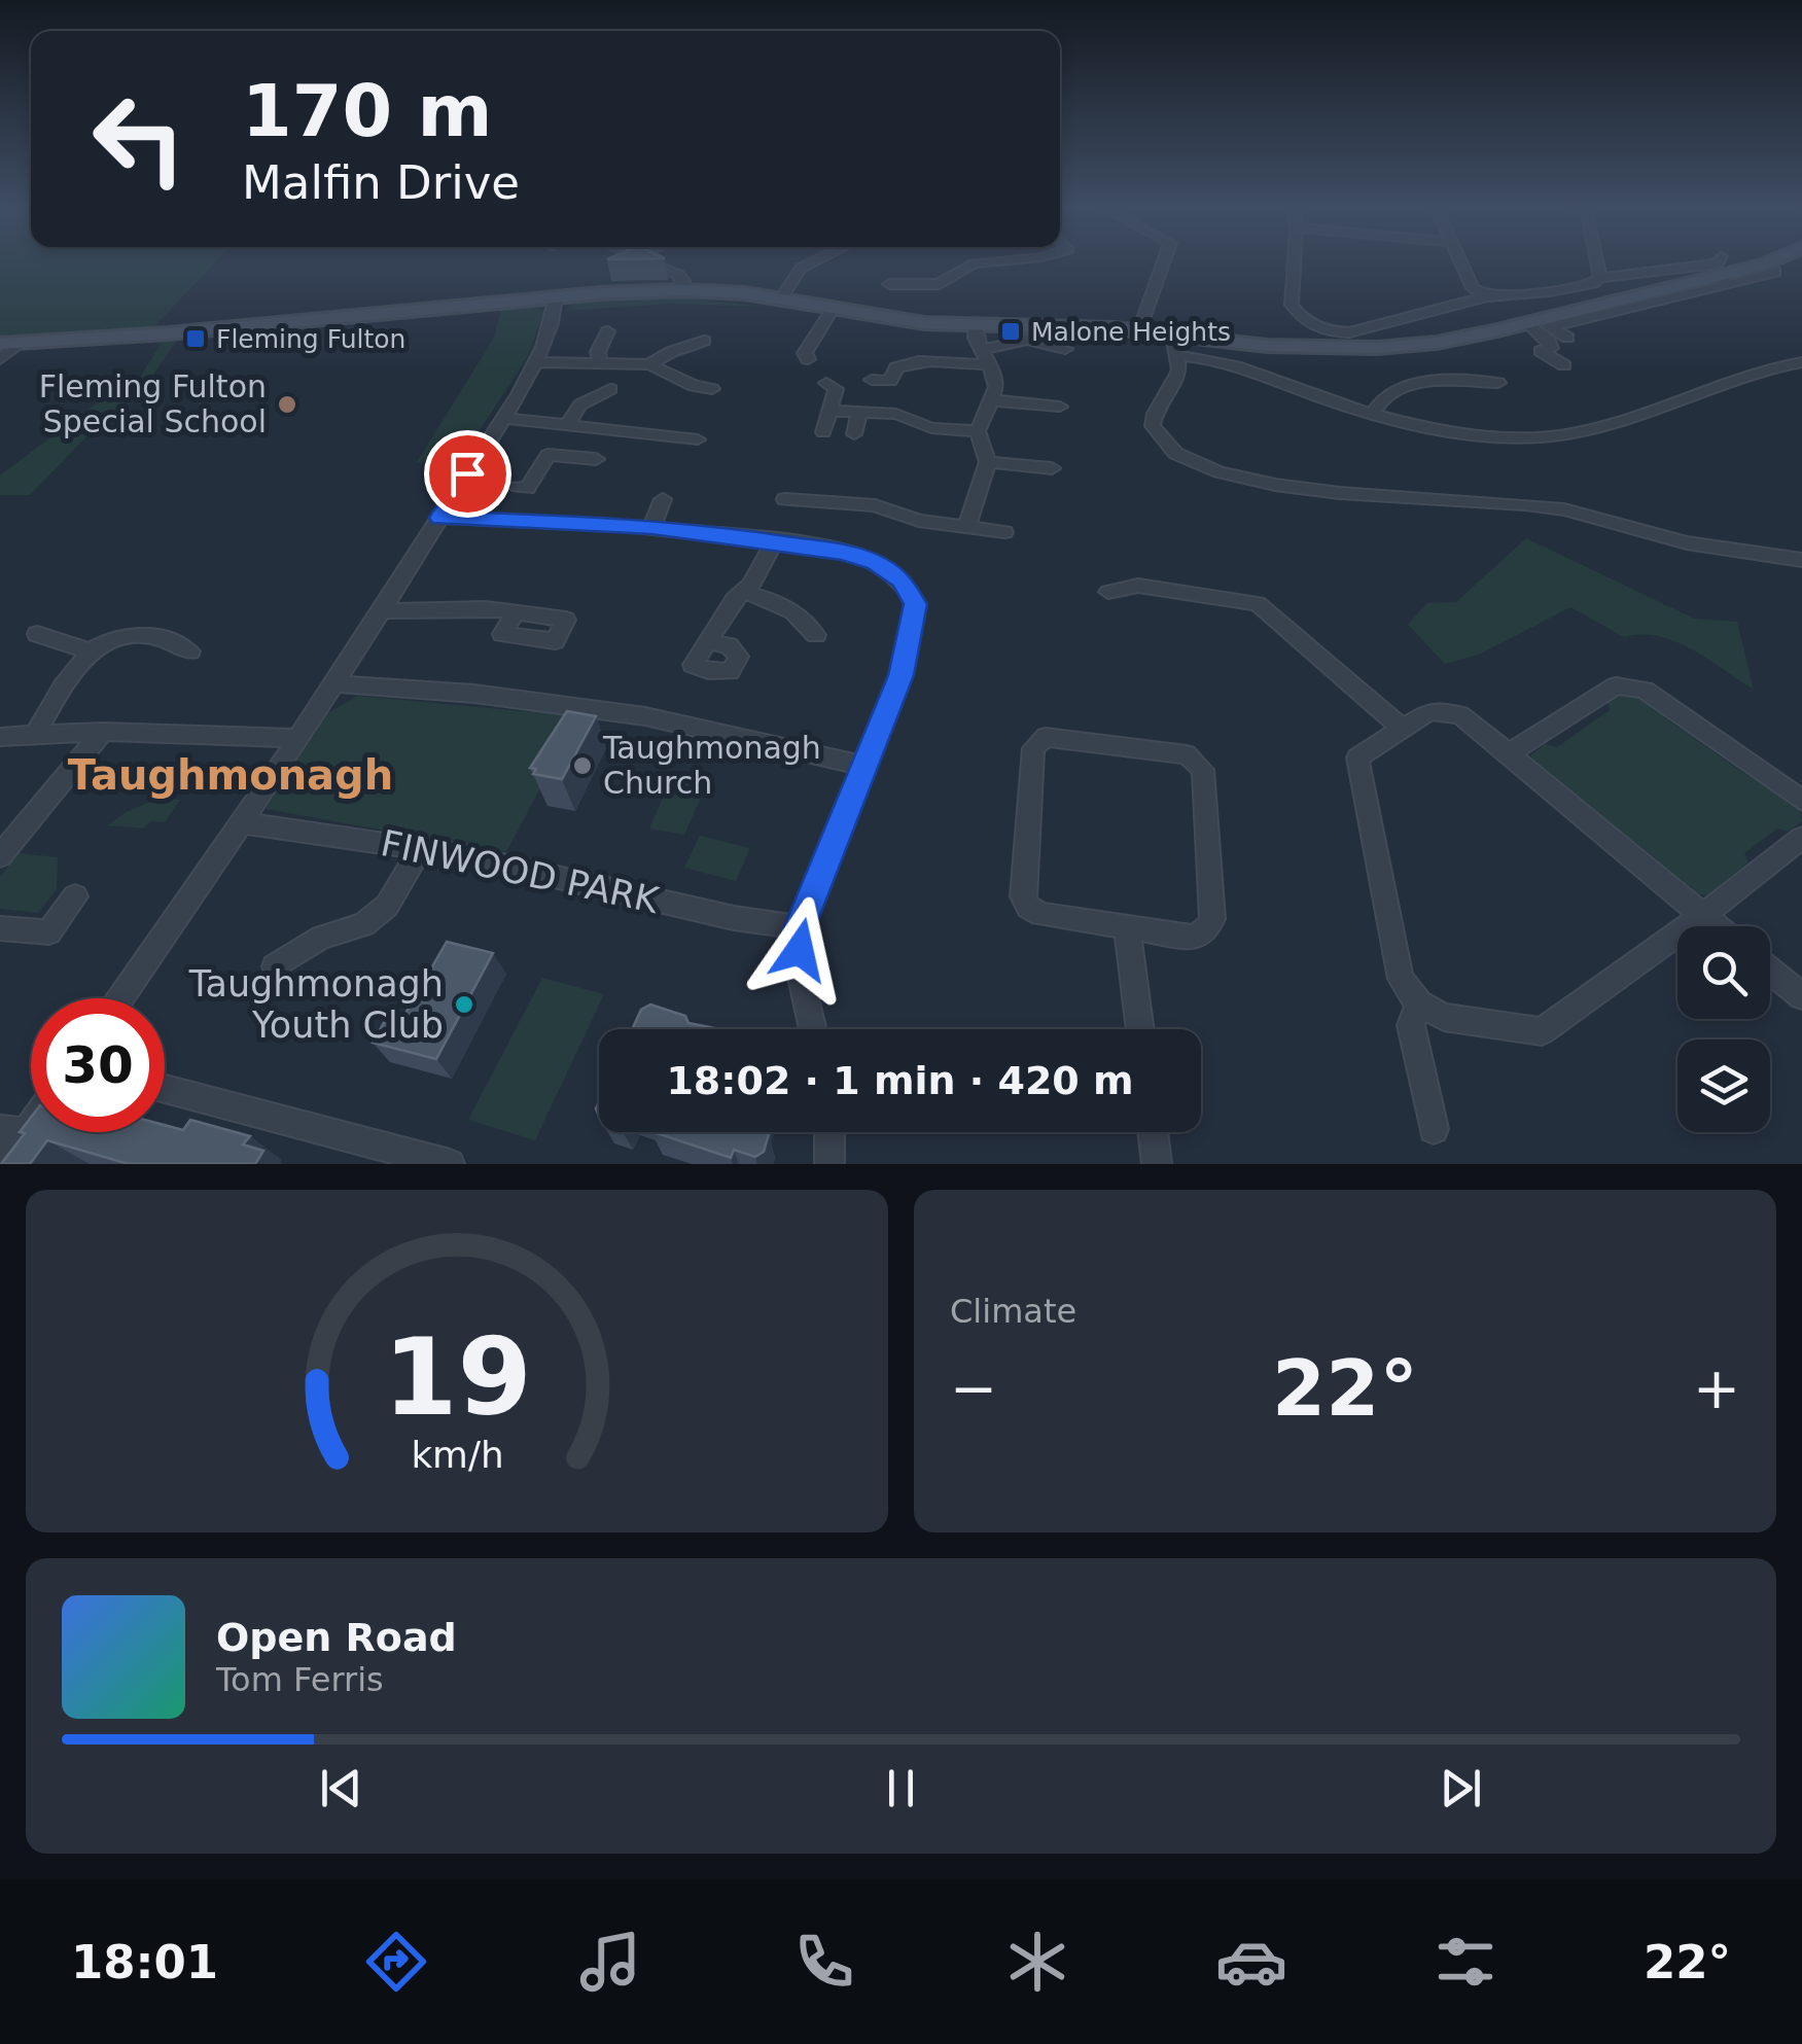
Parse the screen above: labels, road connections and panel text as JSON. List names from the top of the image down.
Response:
{
  "streets": {
    "street": ["FINWOOD PARK"]
  },
  "districts": ["Taughmonagh"],
  "places": {
    "transit": ["Malone Heights", "Fleming Fulton"],
    "other": ["Fleming Fulton Special School", "Taughmonagh Church", "Taughmonagh Youth Club"]
  },
  "page": {
    "turn": ["170 m", "Malfin Drive"],
    "limit": "30",
    "trip": "18:02 · 1 min · 420 m",
    "tile": "Climate",
    "heat": ["−", "22°", "+"],
    "song": ["Open Road", "Tom Ferris"],
    "tabs": ["18:01", "22°"],
    "gauge": ["19", "km/h"]
  }
}
